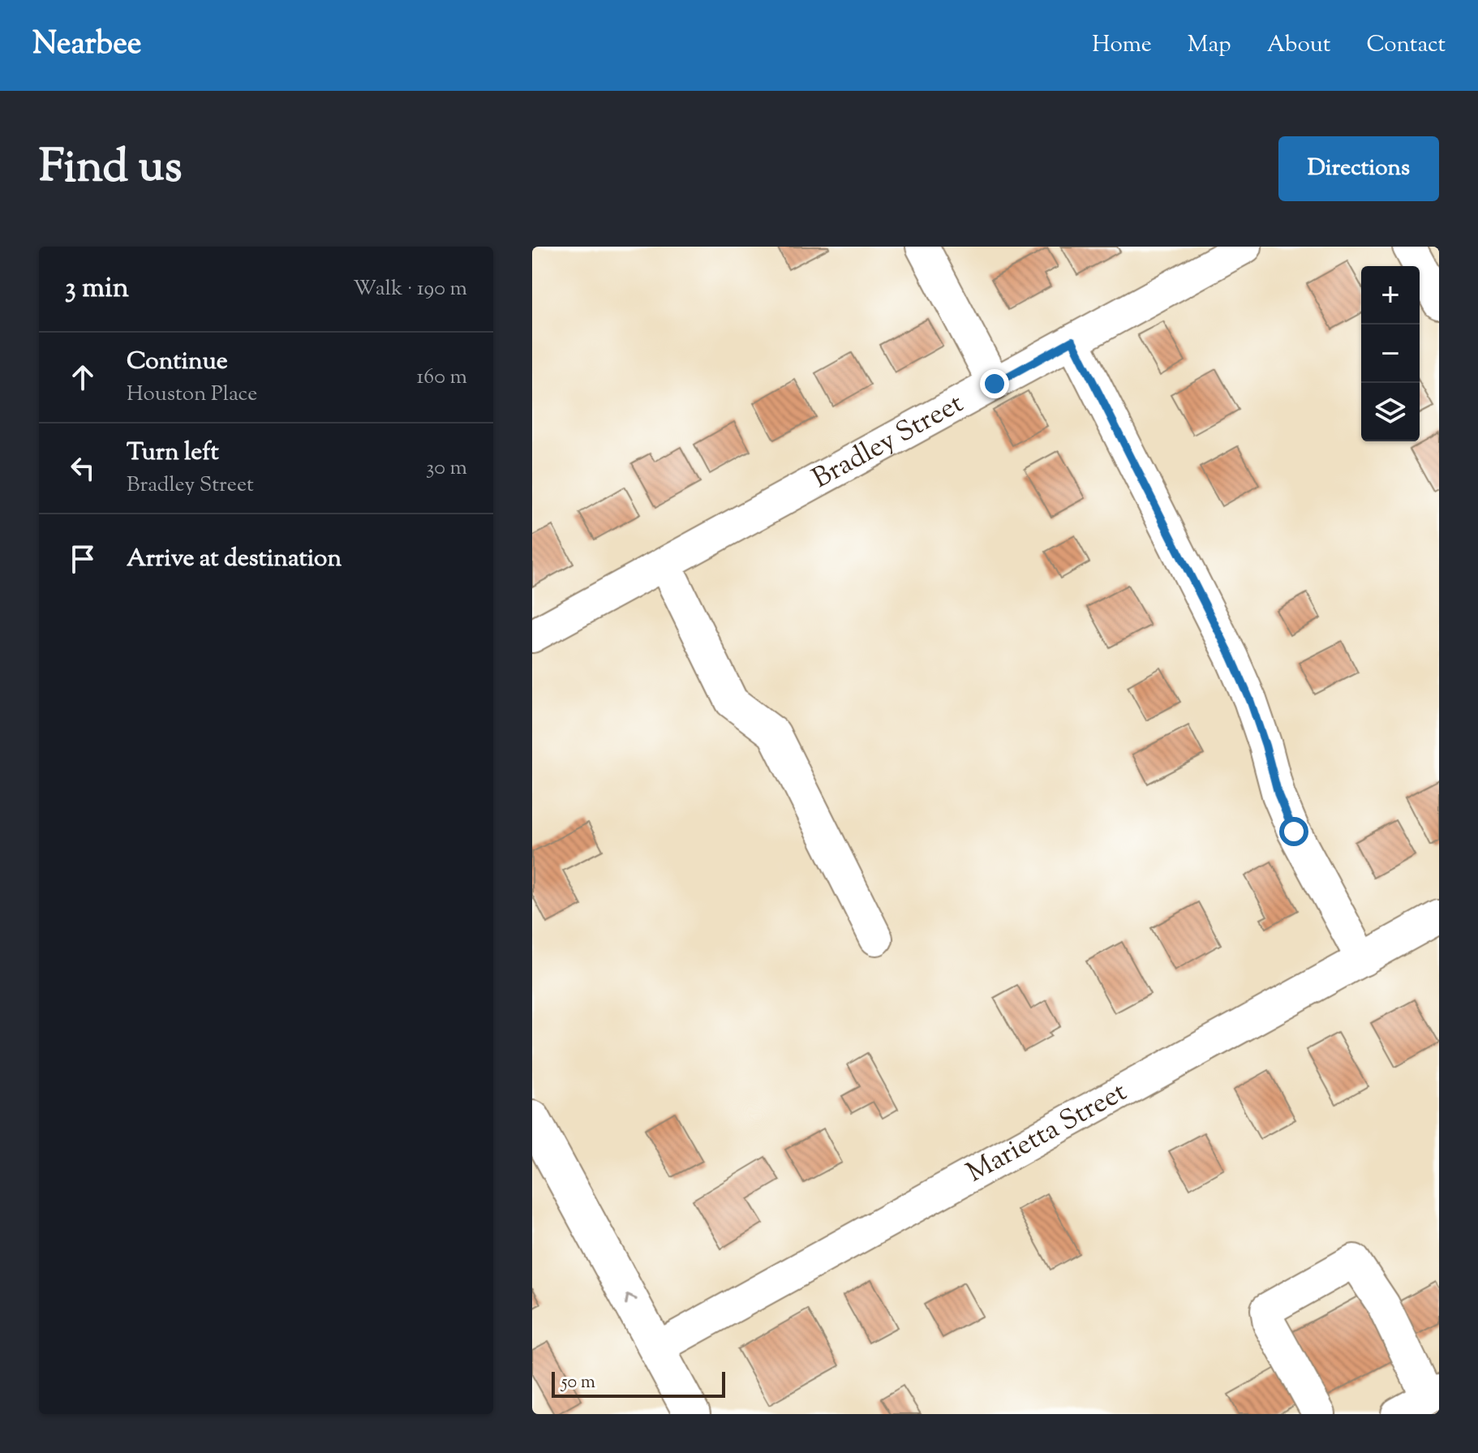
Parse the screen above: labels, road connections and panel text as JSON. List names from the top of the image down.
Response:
{
  "streets": {
    "street": ["Bradley Street", "Marietta Street"]
  },
  "scale_bar": "50 m",
  "page": {
    "header": "Nearbee",
    "nav": [
      "Home",
      "Map",
      "About",
      "Contact"
    ],
    "title": "Find us",
    "buttons": "Directions",
    "heading": ["3 min", "Walk · 190 m"],
    "map_buttons": ["+", "−"],
    "list": [
      ["Continue", "Houston Place", "160 m"],
      ["Turn left", "Bradley Street", "30 m"],
      "Arrive at destination"
    ],
    "scale": "50 m"
  }
}
